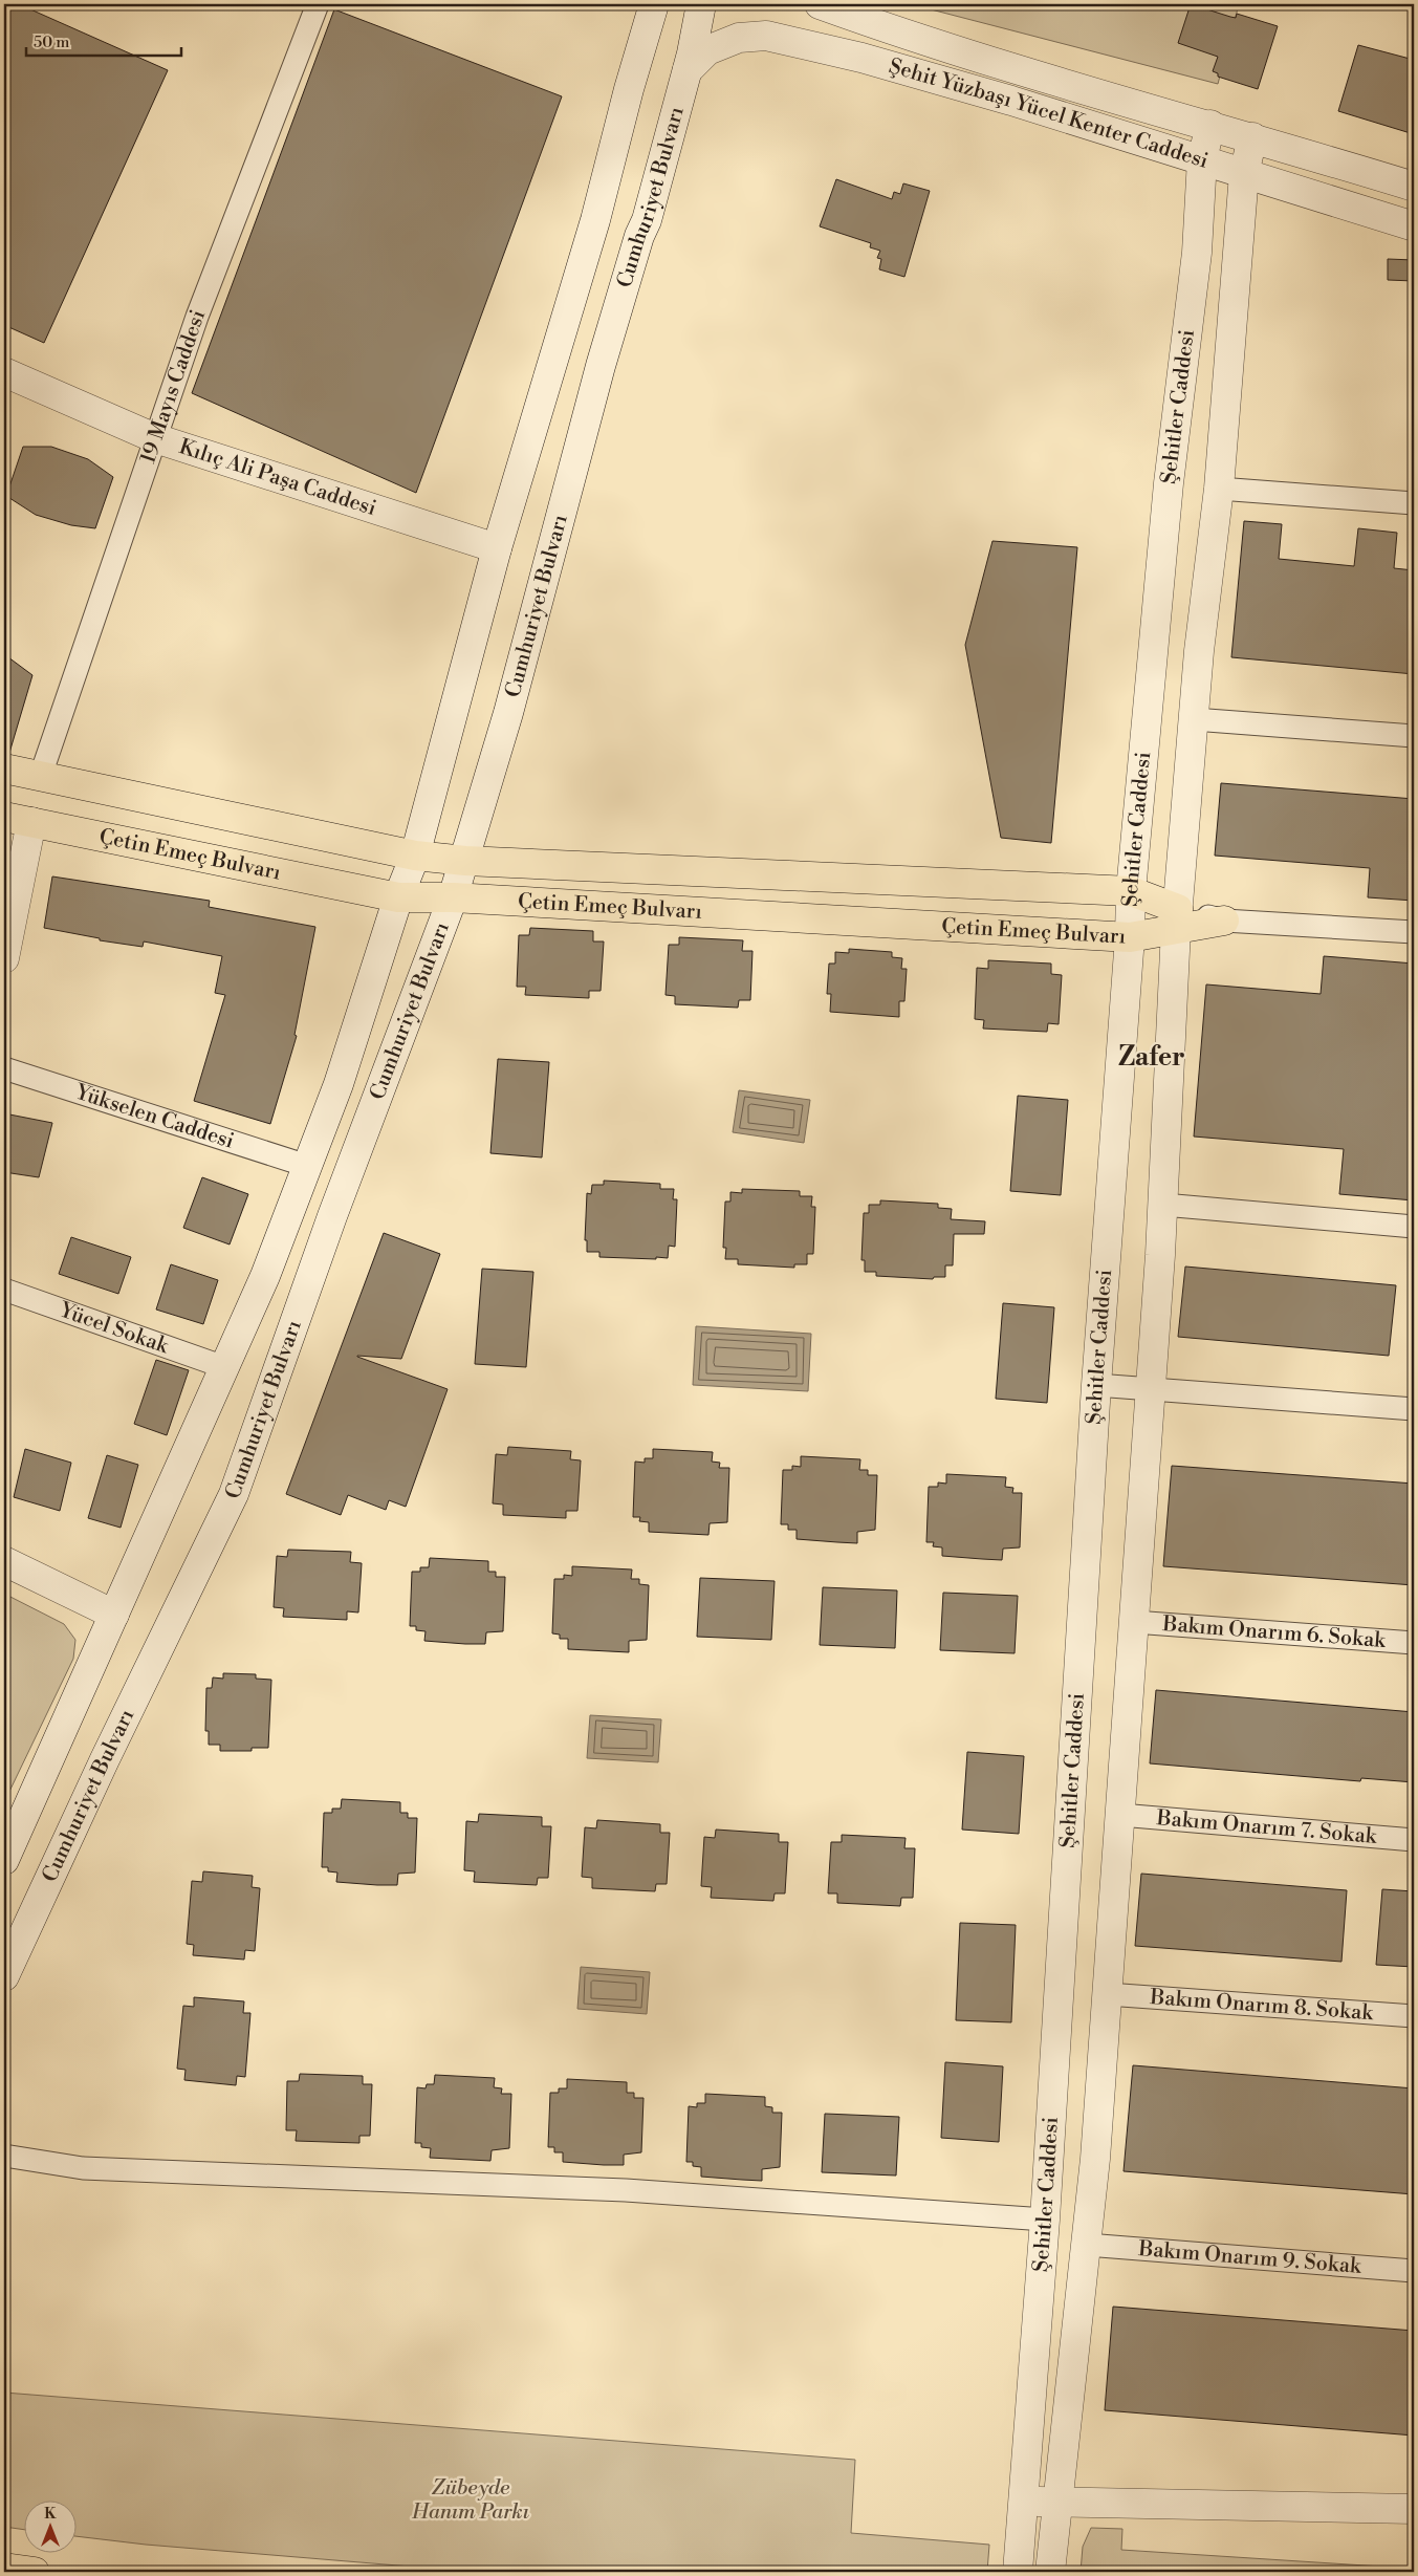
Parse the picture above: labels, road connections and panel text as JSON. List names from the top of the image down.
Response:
{
  "streets": {
    "main road": ["Çetin Emeç Bulvarı"],
    "street": [
      "Şehit Yüzbaşı Yücel Kenter Caddesi",
      "Cumhuriyet Bulvarı",
      "19 Mayıs Caddesi",
      "Şehitler Caddesi",
      "Kılıç Ali Paşa Caddesi",
      "Yükselen Caddesi",
      "Yücel Sokak",
      "Bakım Onarım 6. Sokak",
      "Bakım Onarım 7. Sokak",
      "Bakım Onarım 8. Sokak",
      "Bakım Onarım 9. Sokak"
    ]
  },
  "crossings": [
    ["Şehit Yüzbaşı Yücel Kenter Caddesi", "Cumhuriyet Bulvarı"],
    ["Şehit Yüzbaşı Yücel Kenter Caddesi", "Şehitler Caddesi"],
    ["Cumhuriyet Bulvarı", "Kılıç Ali Paşa Caddesi"],
    ["Cumhuriyet Bulvarı", "Çetin Emeç Bulvarı"],
    ["Cumhuriyet Bulvarı", "Yükselen Caddesi"],
    ["Cumhuriyet Bulvarı", "Yücel Sokak"],
    ["19 Mayıs Caddesi", "Kılıç Ali Paşa Caddesi"],
    ["Şehitler Caddesi", "Çetin Emeç Bulvarı"],
    ["Şehitler Caddesi", "Bakım Onarım 6. Sokak"],
    ["Şehitler Caddesi", "Bakım Onarım 7. Sokak"],
    ["Şehitler Caddesi", "Bakım Onarım 8. Sokak"],
    ["Şehitler Caddesi", "Bakım Onarım 9. Sokak"]
  ],
  "districts": ["Zafer"],
  "parks": ["Zübeyde Hanım Parkı"],
  "scale_bar": "50 m",
  "north": "top"
}
